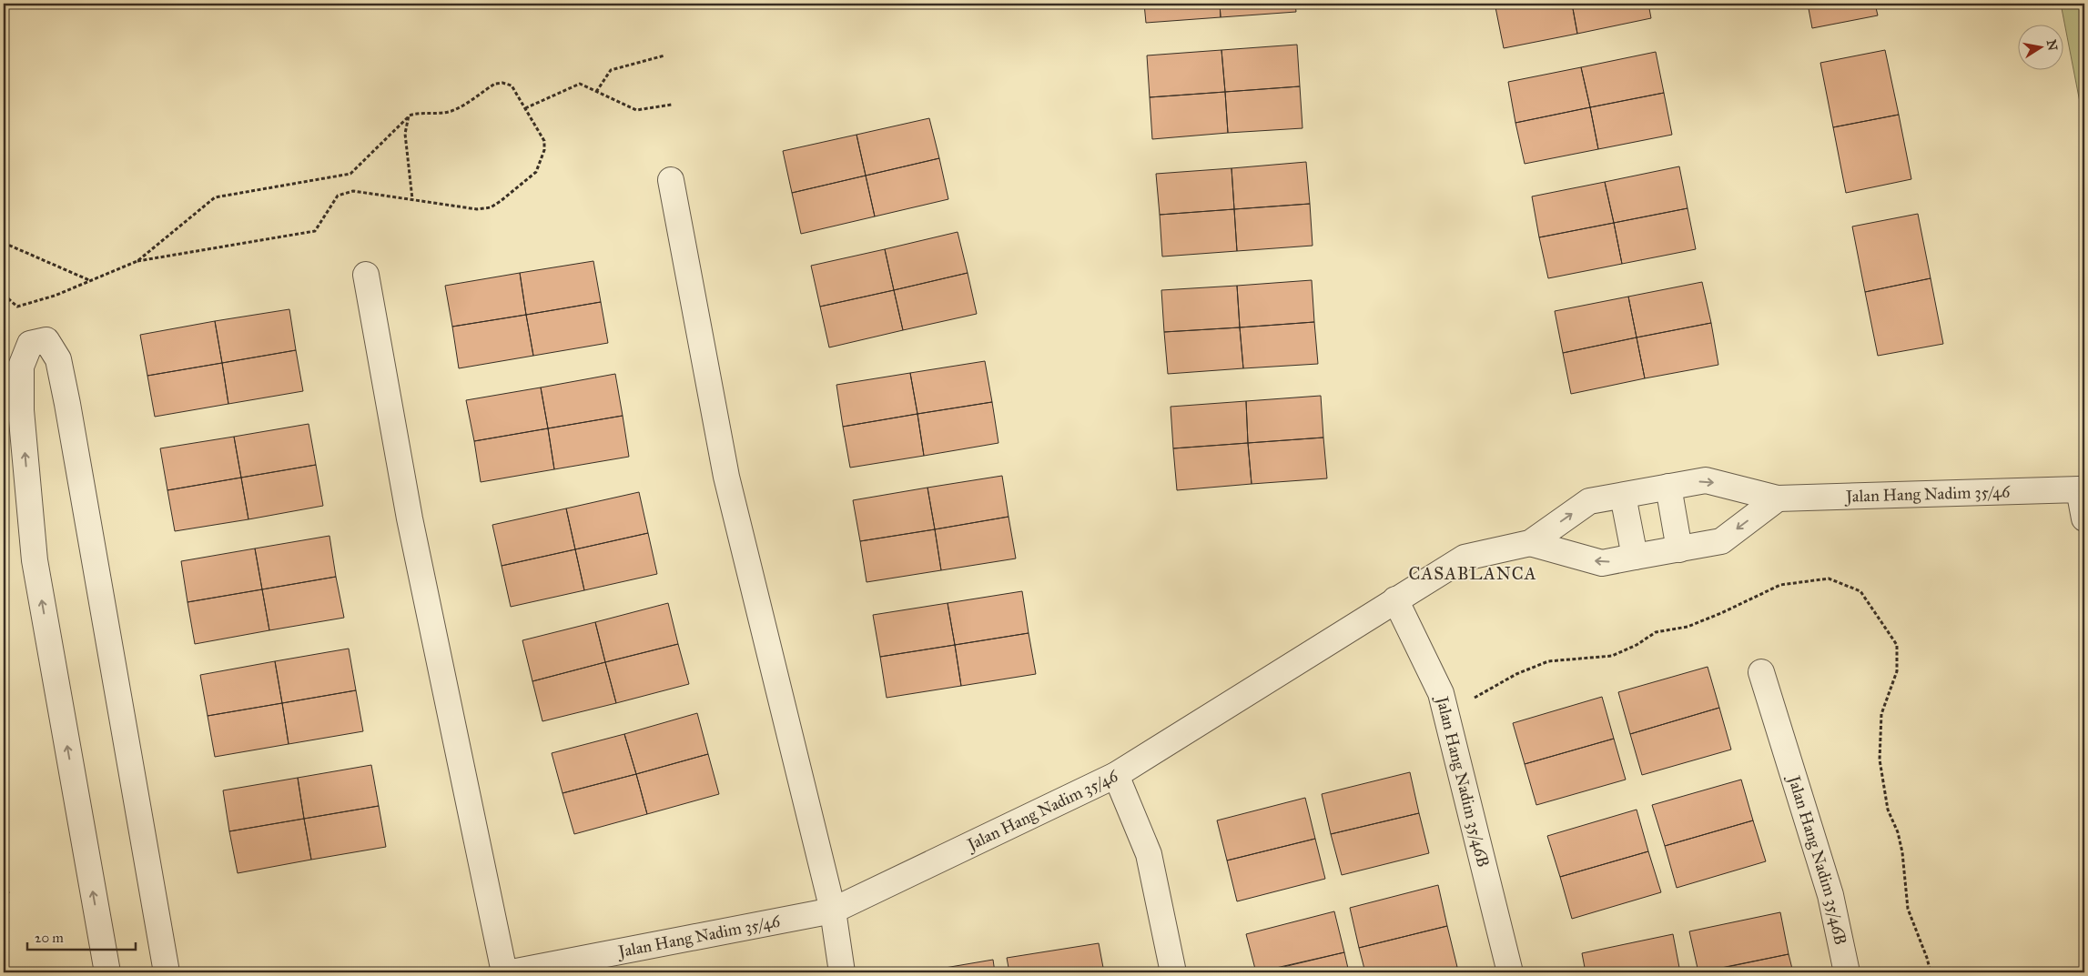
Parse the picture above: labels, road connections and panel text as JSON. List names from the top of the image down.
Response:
{
  "streets": {
    "street": ["Jalan Hang Nadim 35/46", "Jalan Hang Nadim 35/46B"]
  },
  "crossings": [
    ["Jalan Hang Nadim 35/46", "Jalan Hang Nadim 35/46B"]
  ],
  "districts": ["CASABLANCA"],
  "scale_bar": "20 m",
  "north": "right"
}
